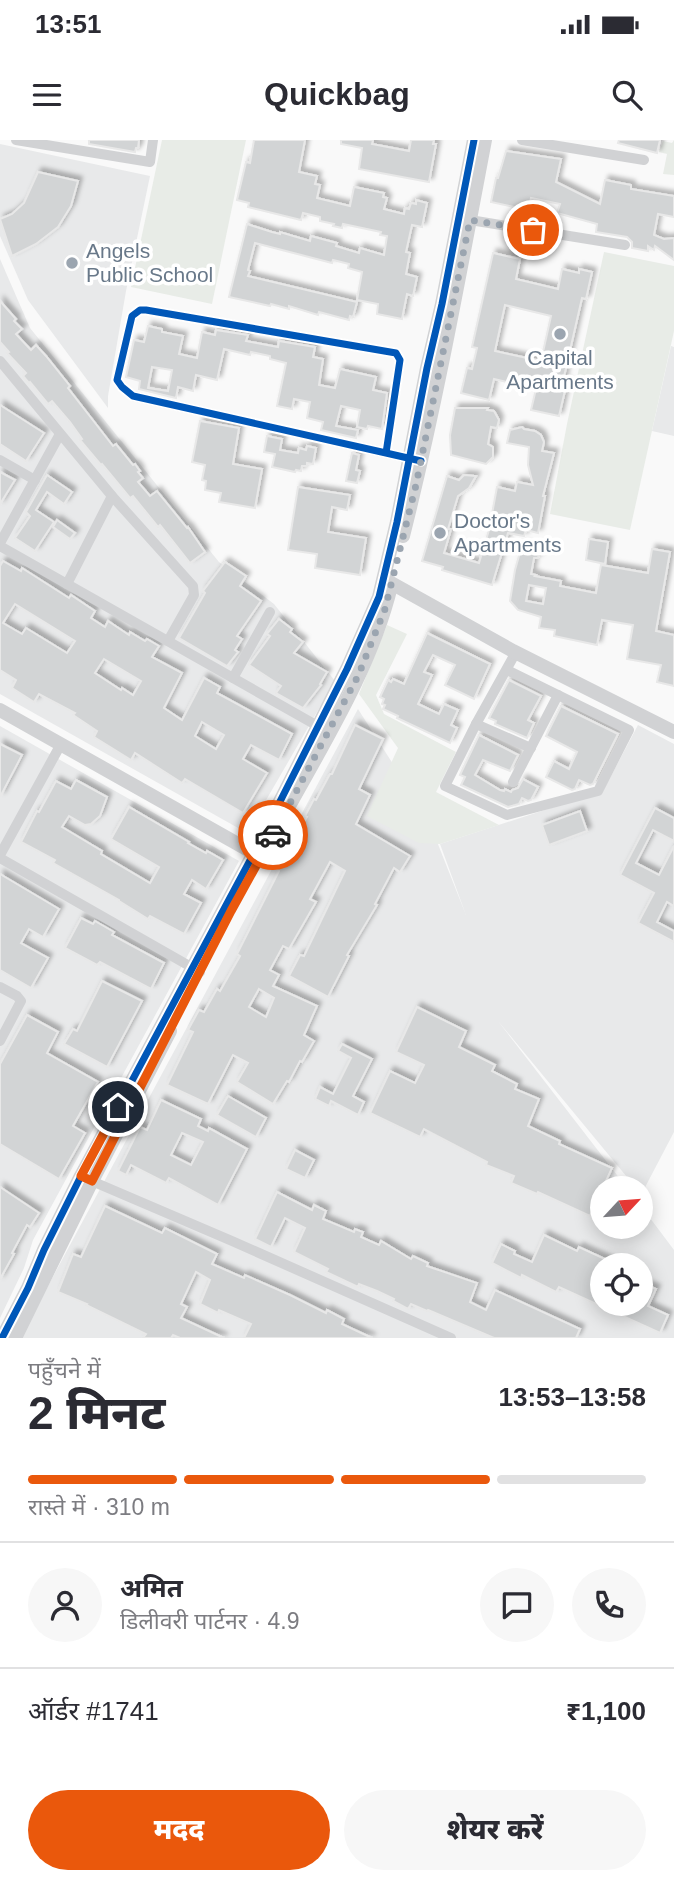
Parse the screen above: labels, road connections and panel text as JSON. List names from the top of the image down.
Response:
{
  "places": ["Angels Public School", "Capital Apartments", "Doctor's Apartments"],
  "north": "top right",
  "page": {
    "status": "13:51",
    "header": "Quickbag",
    "heading": ["2 मिनट", "पहुँचने में", "13:53–13:58"],
    "panel": [
      "अमित",
      "डिलीवरी पार्टनर · 4.9",
      "ऑर्डर #1741",
      "₹1,100"
    ],
    "bar": "रास्ते में · 310 m",
    "buttons": ["मदद", "शेयर करें"]
  }
}
